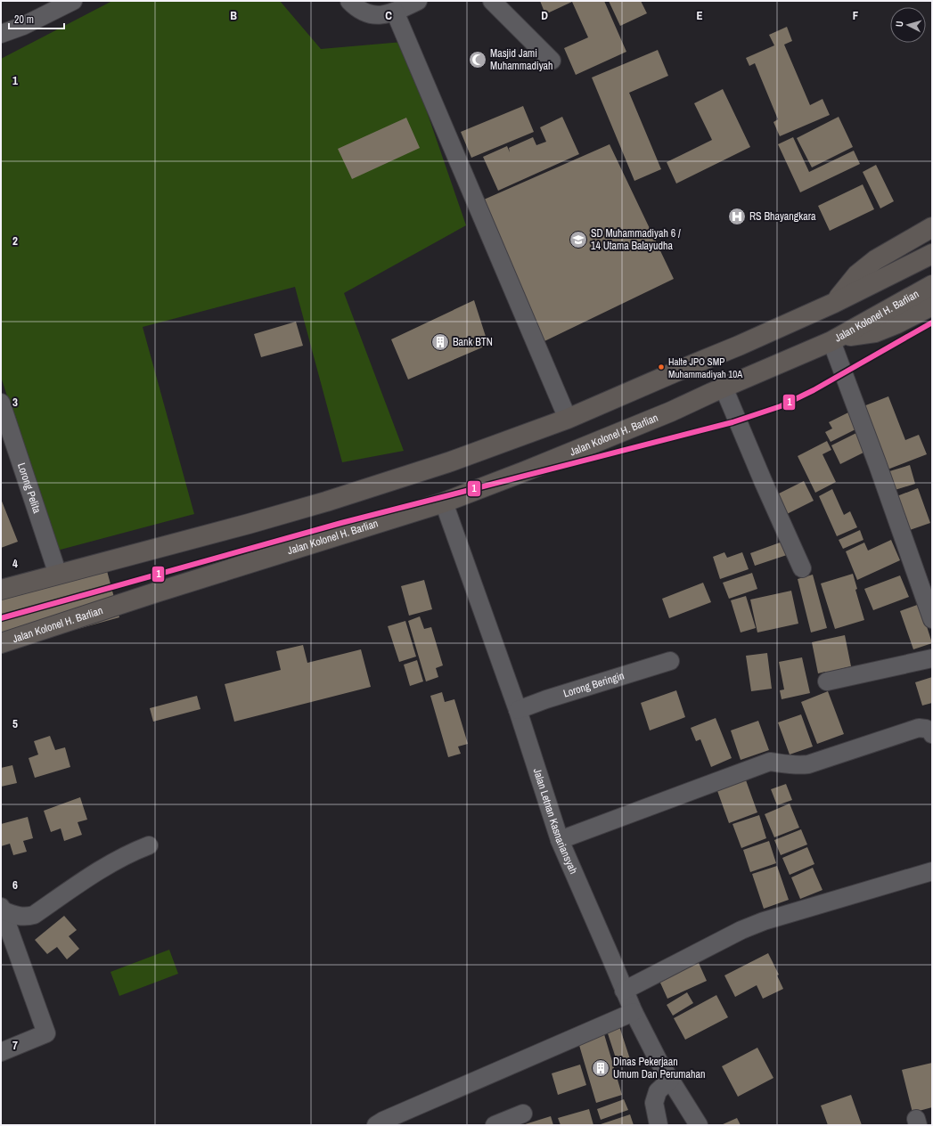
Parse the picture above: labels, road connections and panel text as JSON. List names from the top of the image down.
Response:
{
  "streets": {
    "highway": ["Jalan Kolonel H. Barlian"],
    "street": ["Lorong Pelita", "Lorong Beringin", "Jalan Letnan Kasnariansyah"]
  },
  "crossings": [
    ["Jalan Kolonel H. Barlian", "Jalan Letnan Kasnariansyah"],
    ["Lorong Beringin", "Jalan Letnan Kasnariansyah"]
  ],
  "places": {
    "mosque": ["Masjid Jami Muhammadiyah"],
    "hospital": ["RS Bhayangkara"],
    "school or university": ["SD Muhammadiyah 6 / 14 Utama Balayudha"],
    "building": ["Bank BTN", "Dinas Pekerjaan Umum Dan Perumahan"],
    "other": ["Halte JPO SMP Muhammadiyah 10A"]
  },
  "lines": ["transit line 1"],
  "scale_bar": "20 m",
  "north": "left",
  "grid": {
    "columns": [
      "B",
      "C",
      "D",
      "E",
      "F"
    ],
    "rows": [
      "1",
      "2",
      "3",
      "4",
      "5",
      "6",
      "7"
    ]
  }
}
